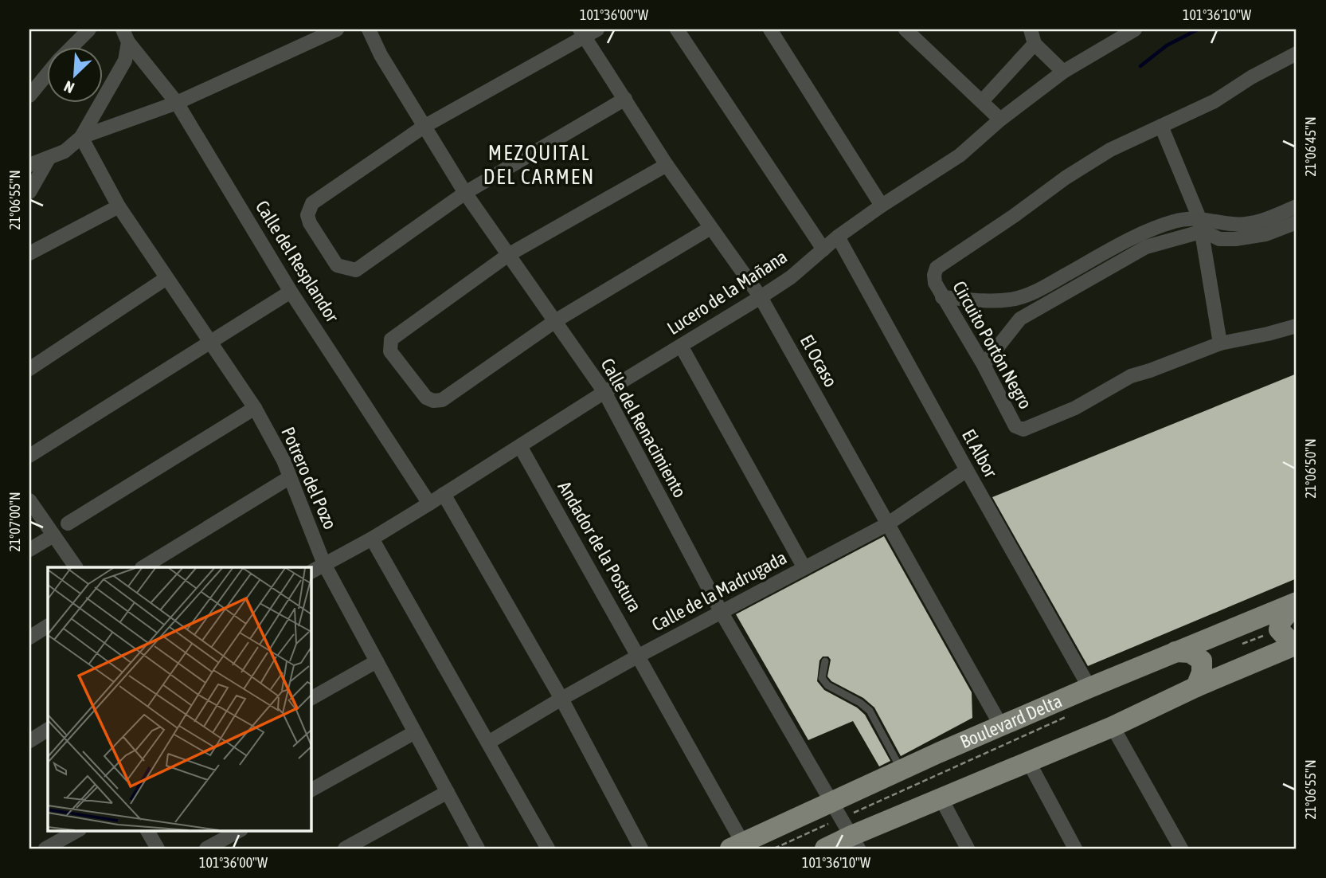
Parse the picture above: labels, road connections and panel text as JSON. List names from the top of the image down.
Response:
{
  "streets": {
    "main road": ["Boulevard Delta"],
    "street": [
      "Calle del Resplandor",
      "Lucero de la Mañana",
      "Circuito Portón Negro",
      "El Ocaso",
      "Calle del Renacimiento",
      "El Albor",
      "Potrero del Pozo",
      "Andador de la Postura",
      "Calle de la Madrugada"
    ]
  },
  "crossings": [
    ["Calle del Resplandor", "Lucero de la Mañana"],
    ["Lucero de la Mañana", "El Ocaso"],
    ["Lucero de la Mañana", "Calle del Renacimiento"],
    ["Lucero de la Mañana", "El Albor"],
    ["Lucero de la Mañana", "Potrero del Pozo"],
    ["Lucero de la Mañana", "Andador de la Postura"],
    ["El Ocaso", "Calle de la Madrugada"],
    ["El Ocaso", "Boulevard Delta"],
    ["Calle del Renacimiento", "Calle de la Madrugada"],
    ["Calle del Renacimiento", "Boulevard Delta"],
    ["El Albor", "Calle de la Madrugada"],
    ["El Albor", "Boulevard Delta"],
    ["Andador de la Postura", "Calle de la Madrugada"],
    ["Andador de la Postura", "Boulevard Delta"]
  ],
  "districts": ["MEZQUITAL DEL CARMEN"],
  "north": "bottom left",
  "coordinates": [
    "101°36'00\"W",
    "101°36'10\"W",
    "21°06'45\"N",
    "21°06'55\"N",
    "21°06'50\"N",
    "21°07'00\"N"
  ]
}
